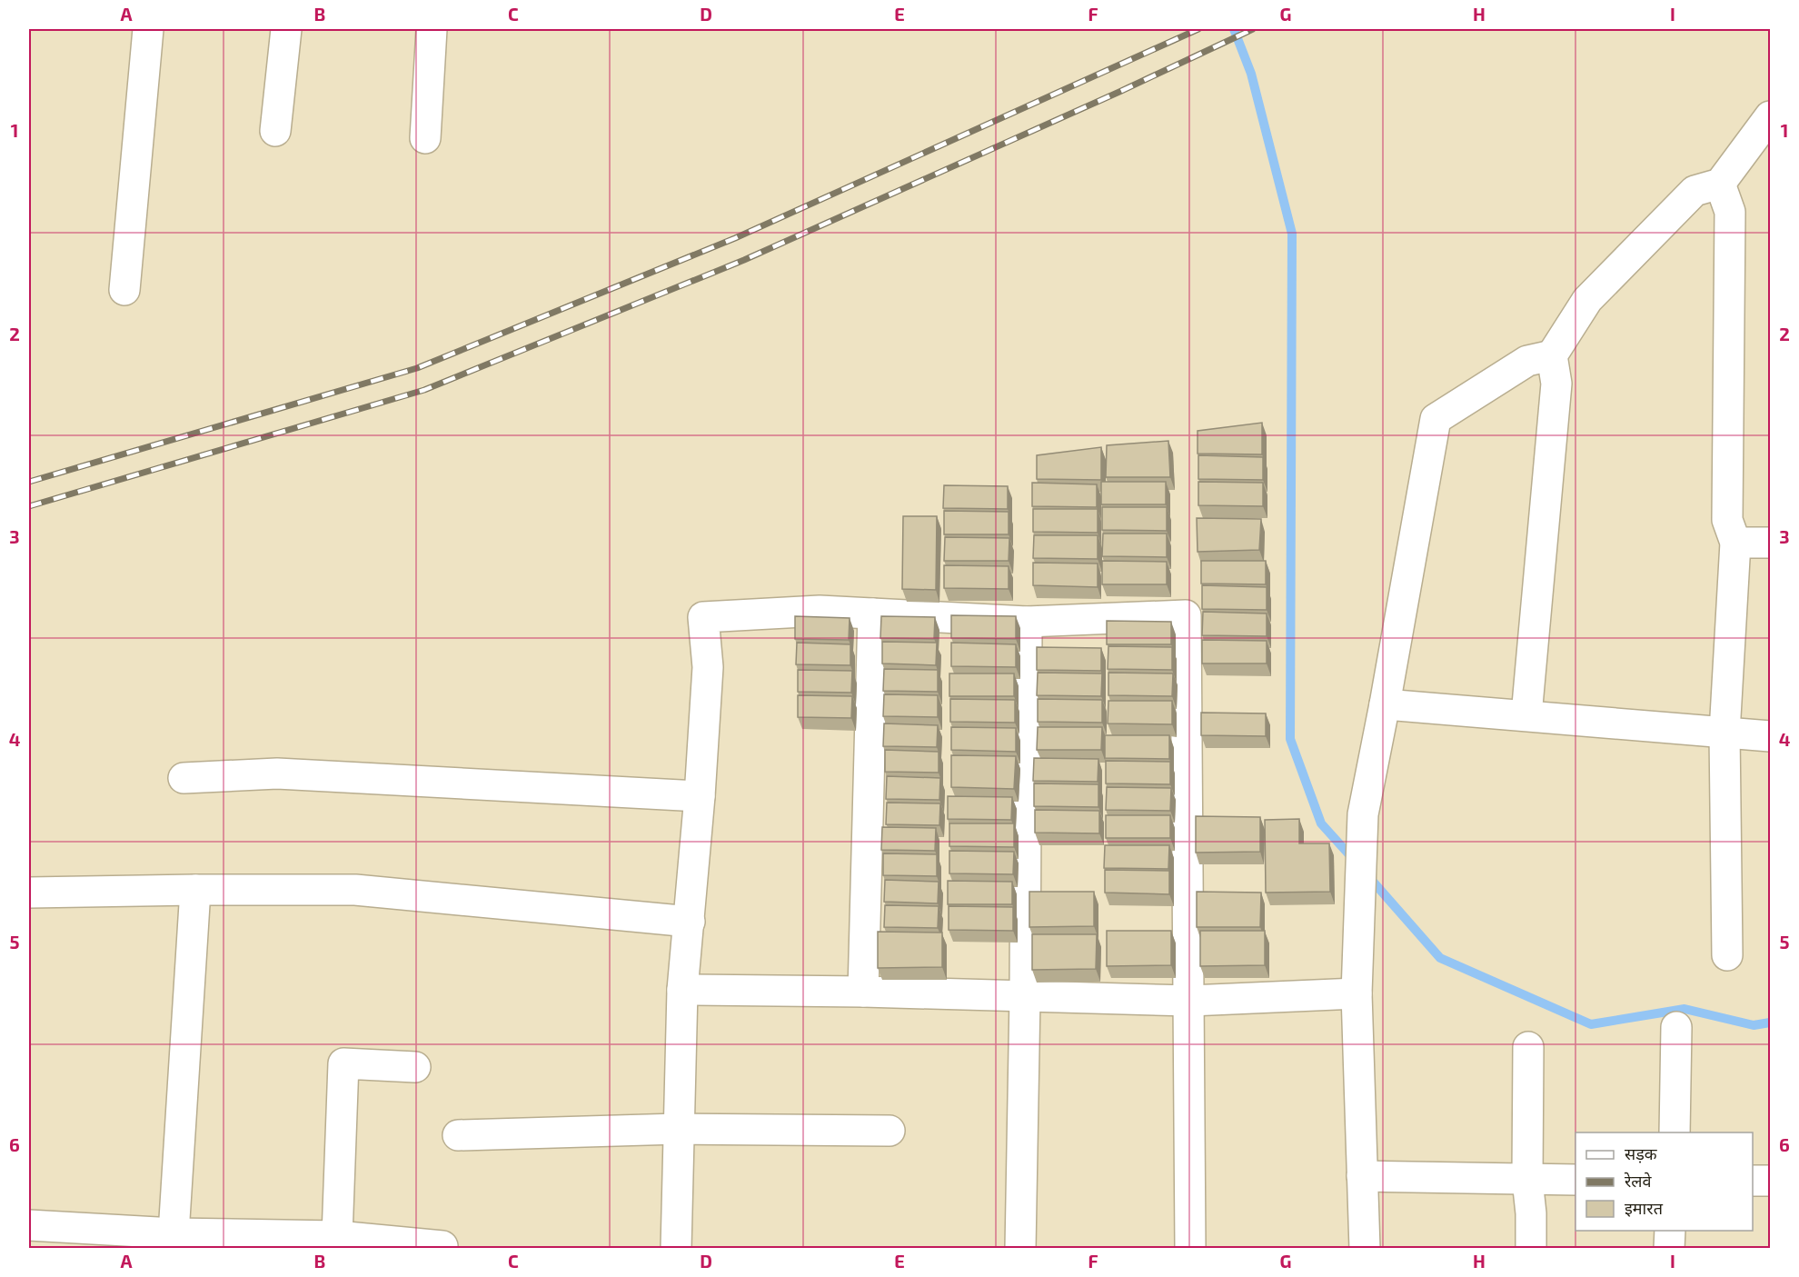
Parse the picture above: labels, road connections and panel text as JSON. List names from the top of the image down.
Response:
{
  "legend": ["सड़क", "रेलवे", "इमारत"],
  "grid": {
    "columns": [
      "A",
      "B",
      "C",
      "D",
      "E",
      "F",
      "G",
      "H",
      "I"
    ],
    "rows": [
      "1",
      "2",
      "3",
      "4",
      "5",
      "6"
    ]
  }
}
